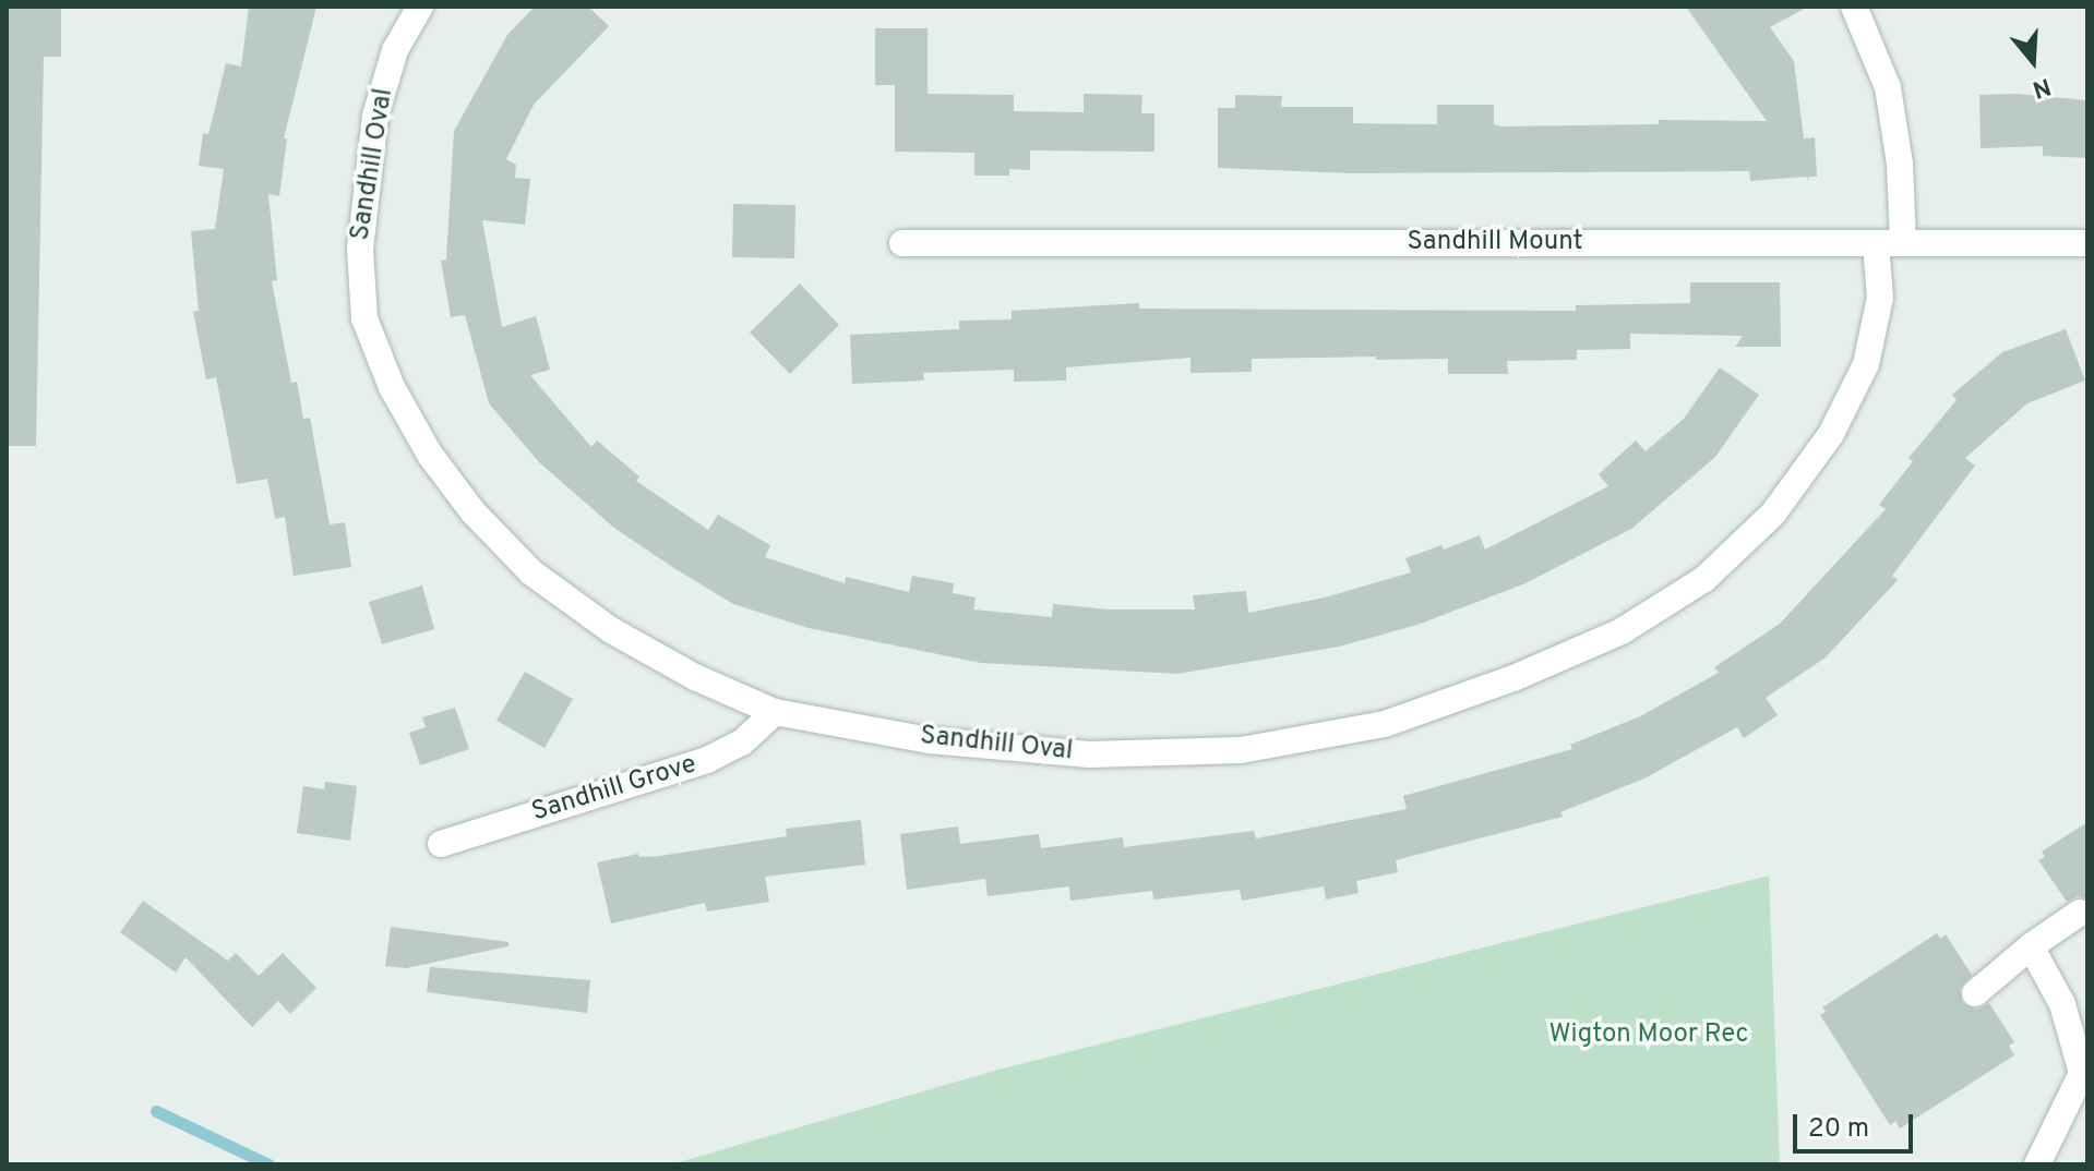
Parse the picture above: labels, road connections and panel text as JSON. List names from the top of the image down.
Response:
{
  "streets": {
    "street": ["Sandhill Oval", "Sandhill Mount", "Sandhill Grove"]
  },
  "crossings": [
    ["Sandhill Oval", "Sandhill Mount"],
    ["Sandhill Oval", "Sandhill Grove"]
  ],
  "parks": ["Wigton Moor Rec"],
  "scale_bar": "20 m",
  "north": "bottom"
}
